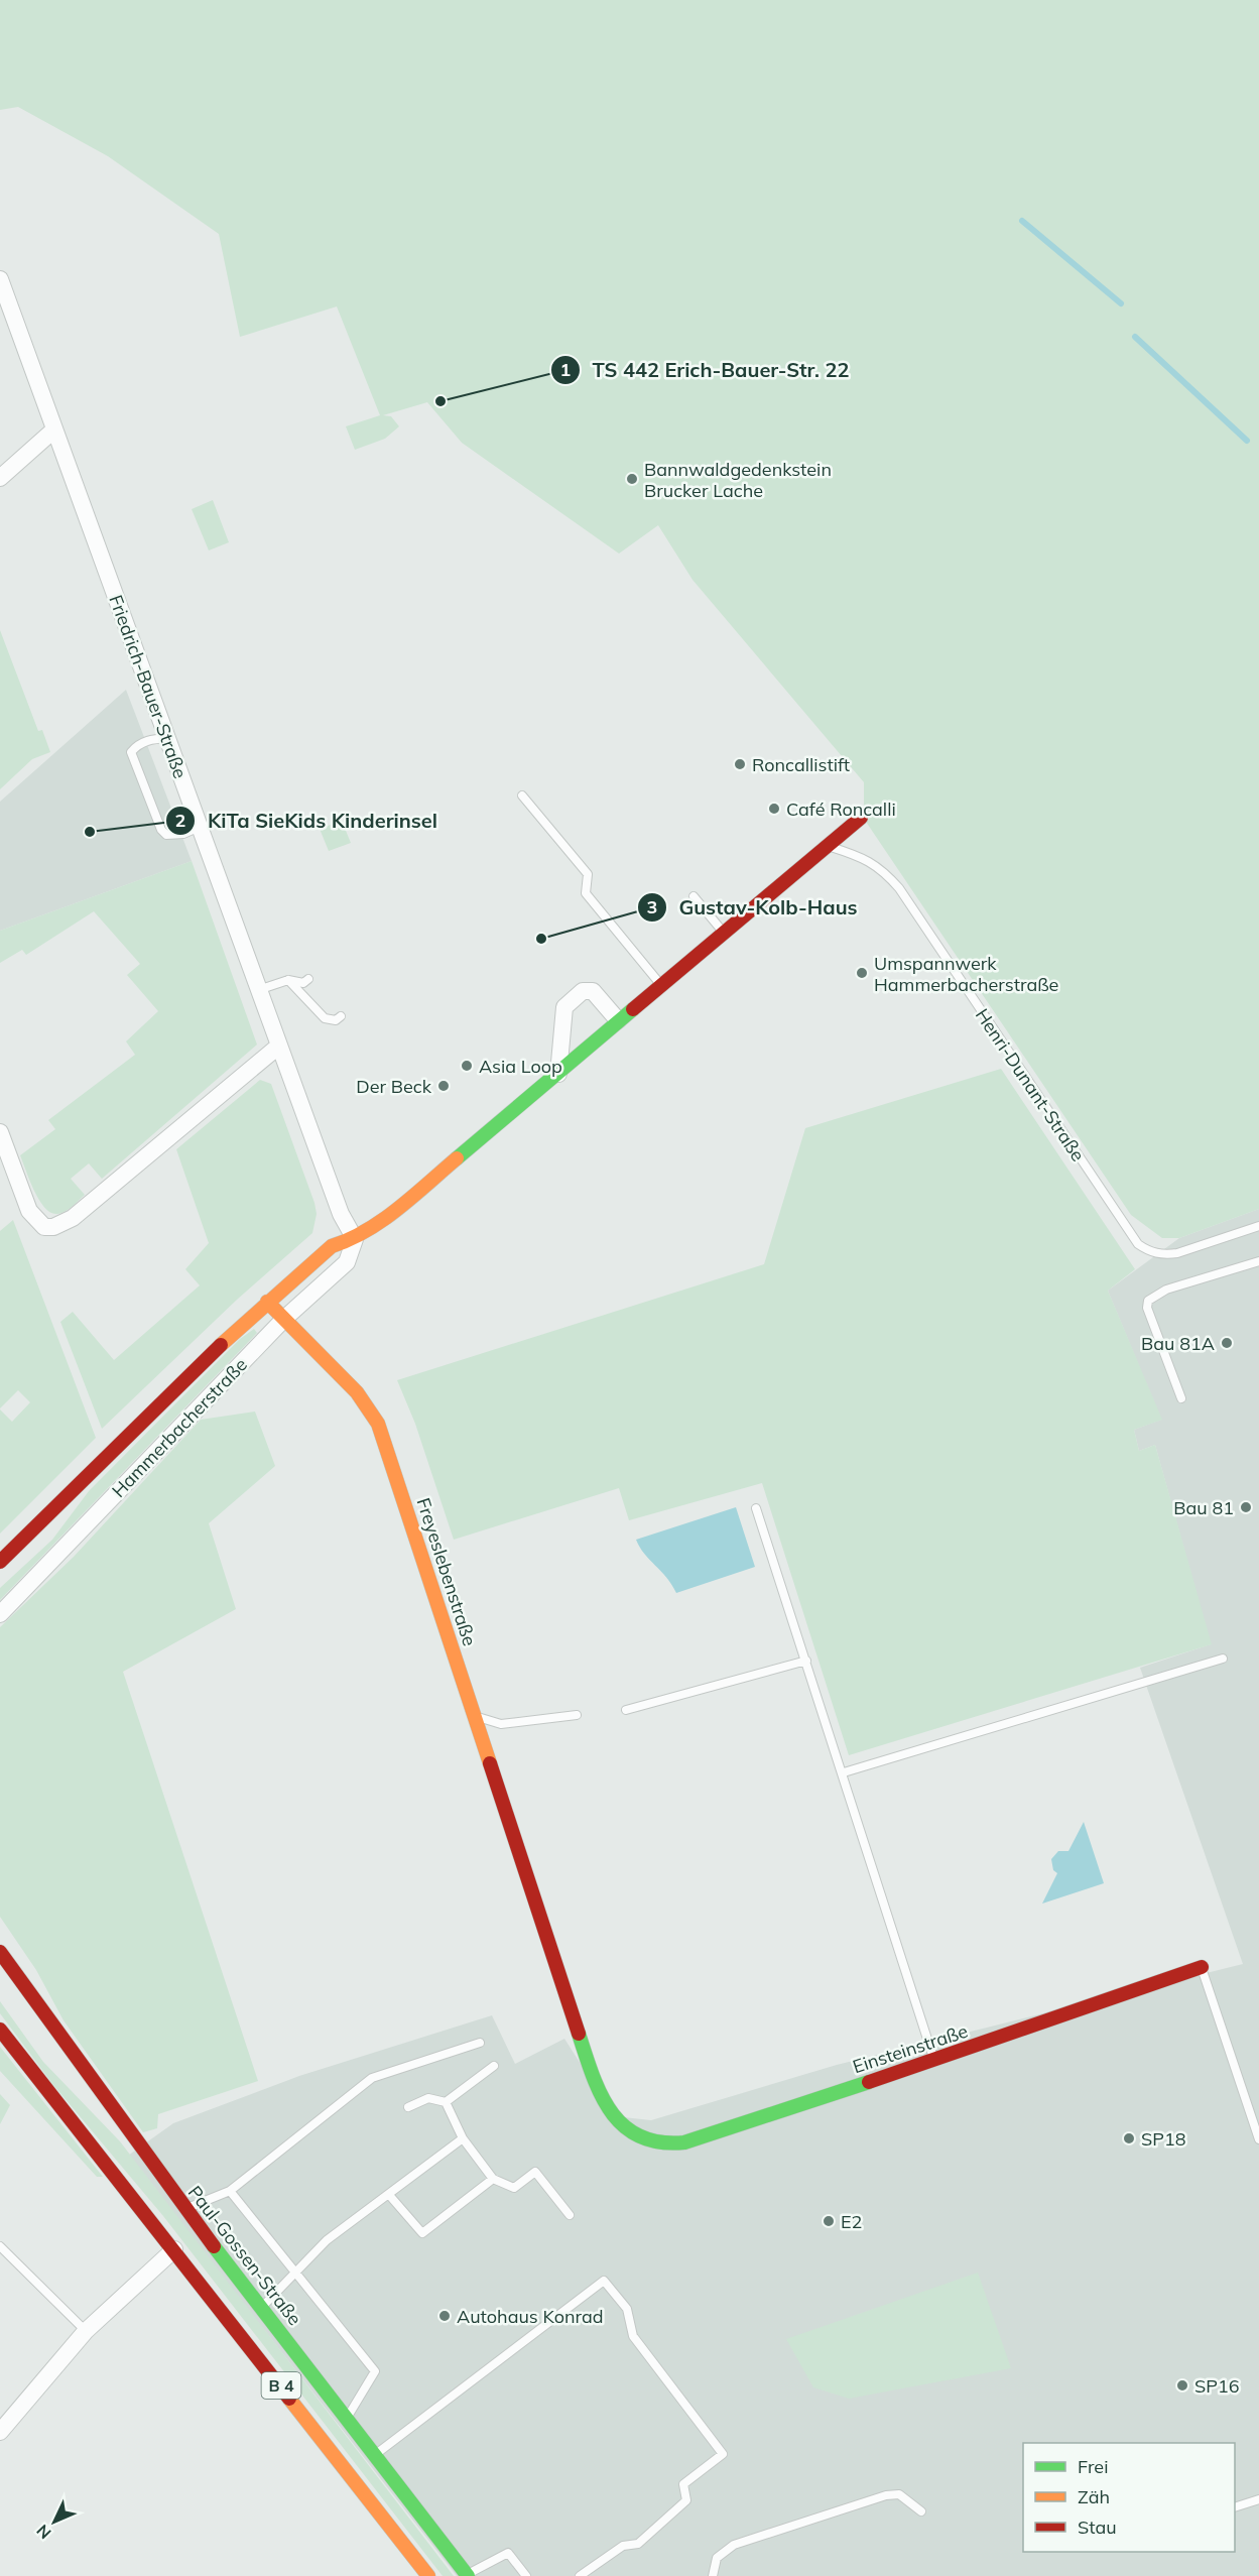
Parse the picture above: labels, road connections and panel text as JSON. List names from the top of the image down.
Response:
{
  "streets": {
    "street": [
      "Friedrich-Bauer-Straße",
      "Hammerbacherstraße",
      "Freyeslebenstraße",
      "Einsteinstraße",
      "Paul-Gossen-Straße",
      "B 4"
    ],
    "lane": ["Henri-Dunant-Straße"]
  },
  "crossings": [
    ["Friedrich-Bauer-Straße", "Hammerbacherstraße"],
    ["Henri-Dunant-Straße", "Hammerbacherstraße"],
    ["Hammerbacherstraße", "Freyeslebenstraße"],
    ["Freyeslebenstraße", "Einsteinstraße"]
  ],
  "places": [
    "TS 442 Erich-Bauer-Str. 22",
    "Bannwaldgedenkstein Brucker Lache",
    "Roncallistift",
    "Café Roncalli",
    "KiTa SieKids Kinderinsel",
    "Gustav-Kolb-Haus",
    "Umspannwerk Hammerbacherstraße",
    "Asia Loop",
    "Der Beck",
    "Bau 81A",
    "Bau 81",
    "SP18",
    "E2",
    "Autohaus Konrad",
    "SP16"
  ],
  "legend": ["Frei", "Zäh", "Stau"],
  "north": "bottom left"
}
